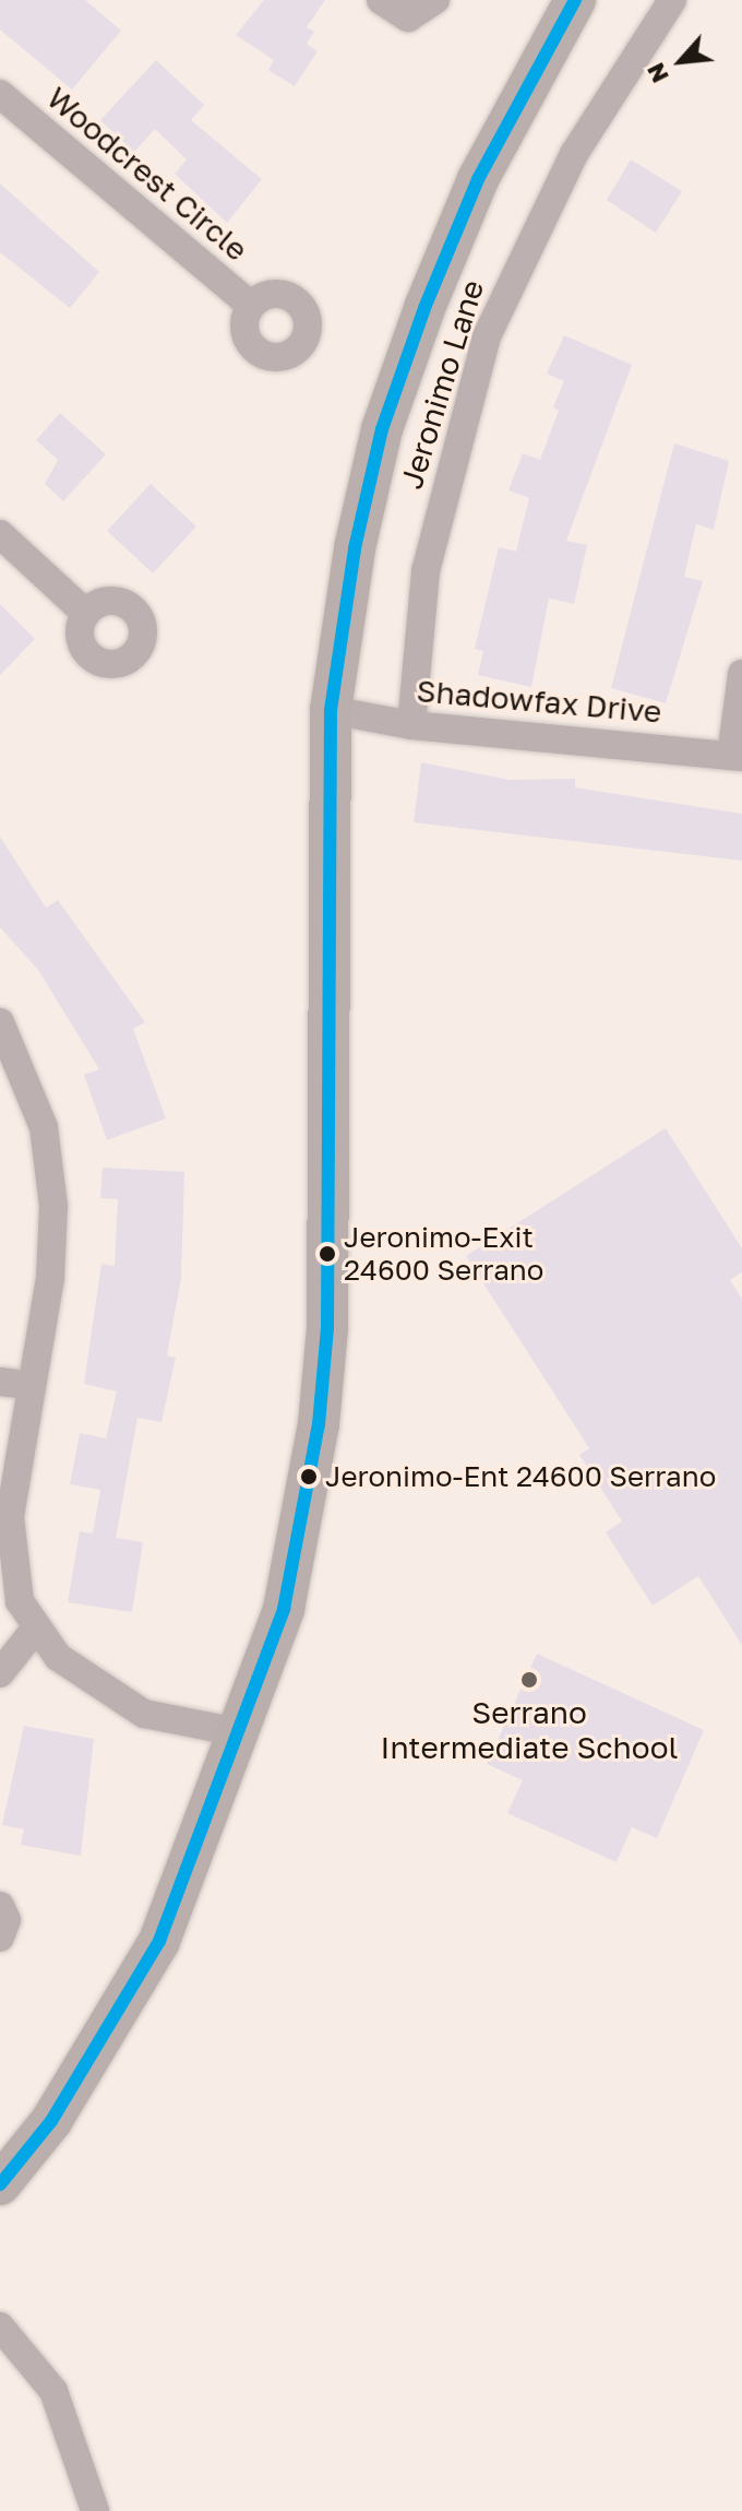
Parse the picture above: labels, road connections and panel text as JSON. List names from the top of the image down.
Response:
{
  "streets": {
    "street": ["Woodcrest Circle", "Jeronimo Lane", "Shadowfax Drive"]
  },
  "crossings": [
    ["Jeronimo Lane", "Shadowfax Drive"]
  ],
  "places": ["Jeronimo-Exit 24600 Serrano", "Jeronimo-Ent 24600 Serrano", "Serrano Intermediate School"],
  "north": "bottom left"
}
